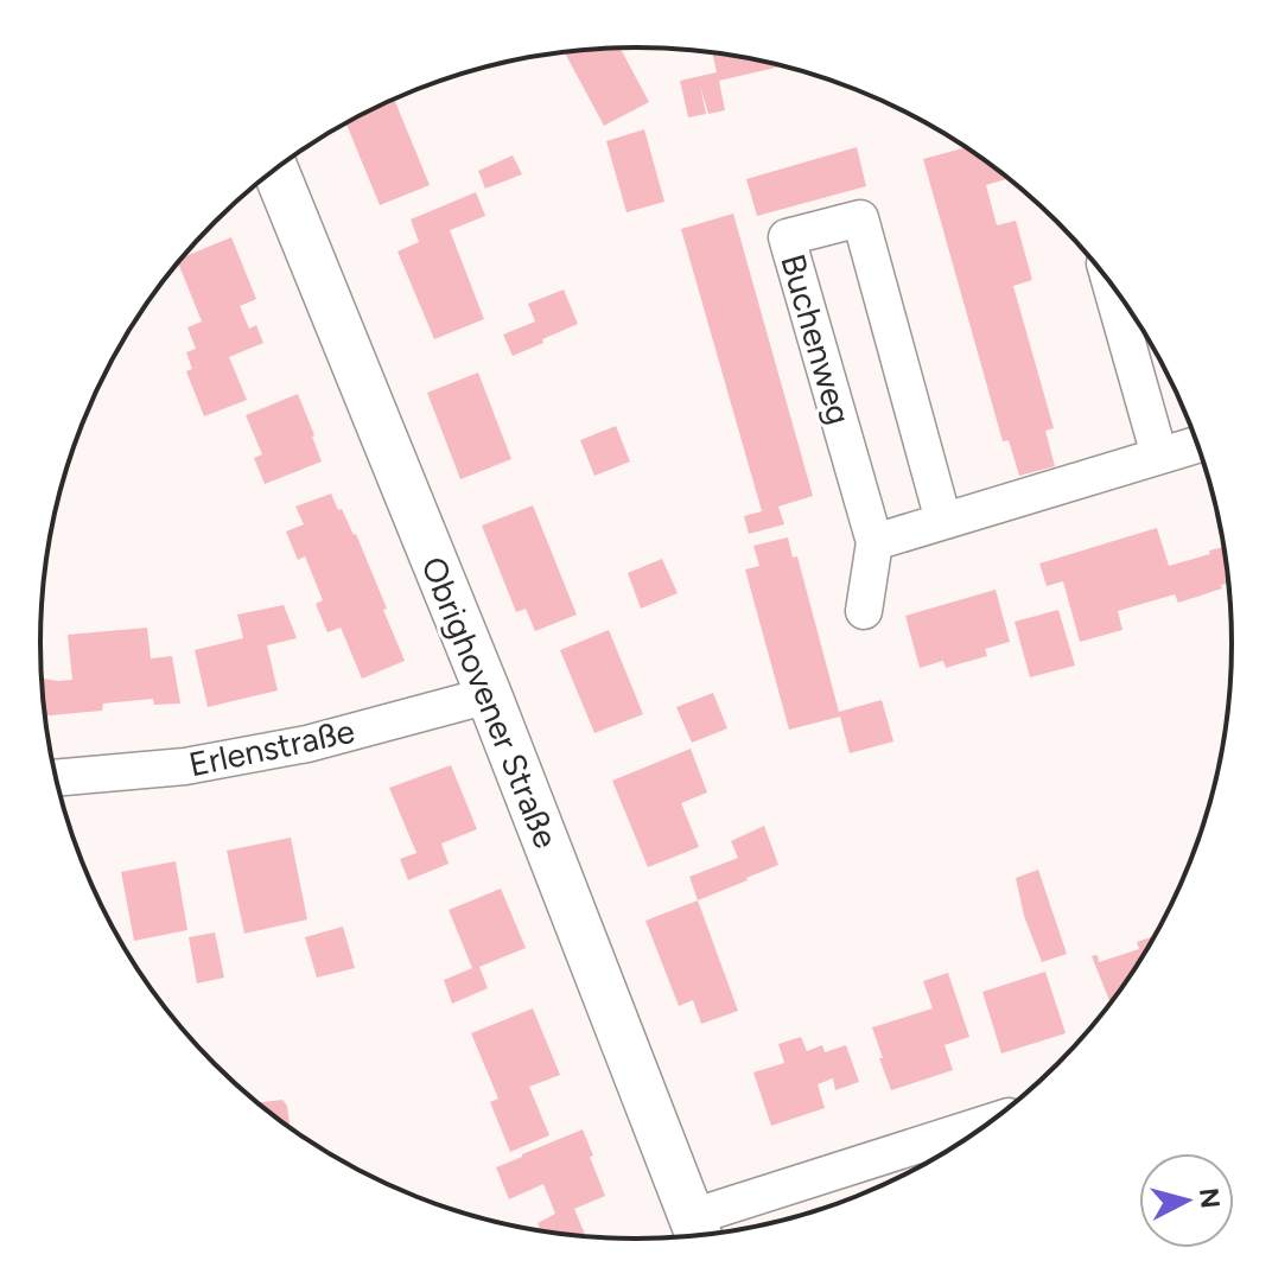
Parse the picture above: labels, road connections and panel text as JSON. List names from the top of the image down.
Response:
{
  "streets": {
    "street": ["Buchenweg", "Obrighovener Straße", "Erlenstraße"]
  },
  "crossings": [
    ["Obrighovener Straße", "Erlenstraße"]
  ],
  "north": "right"
}
